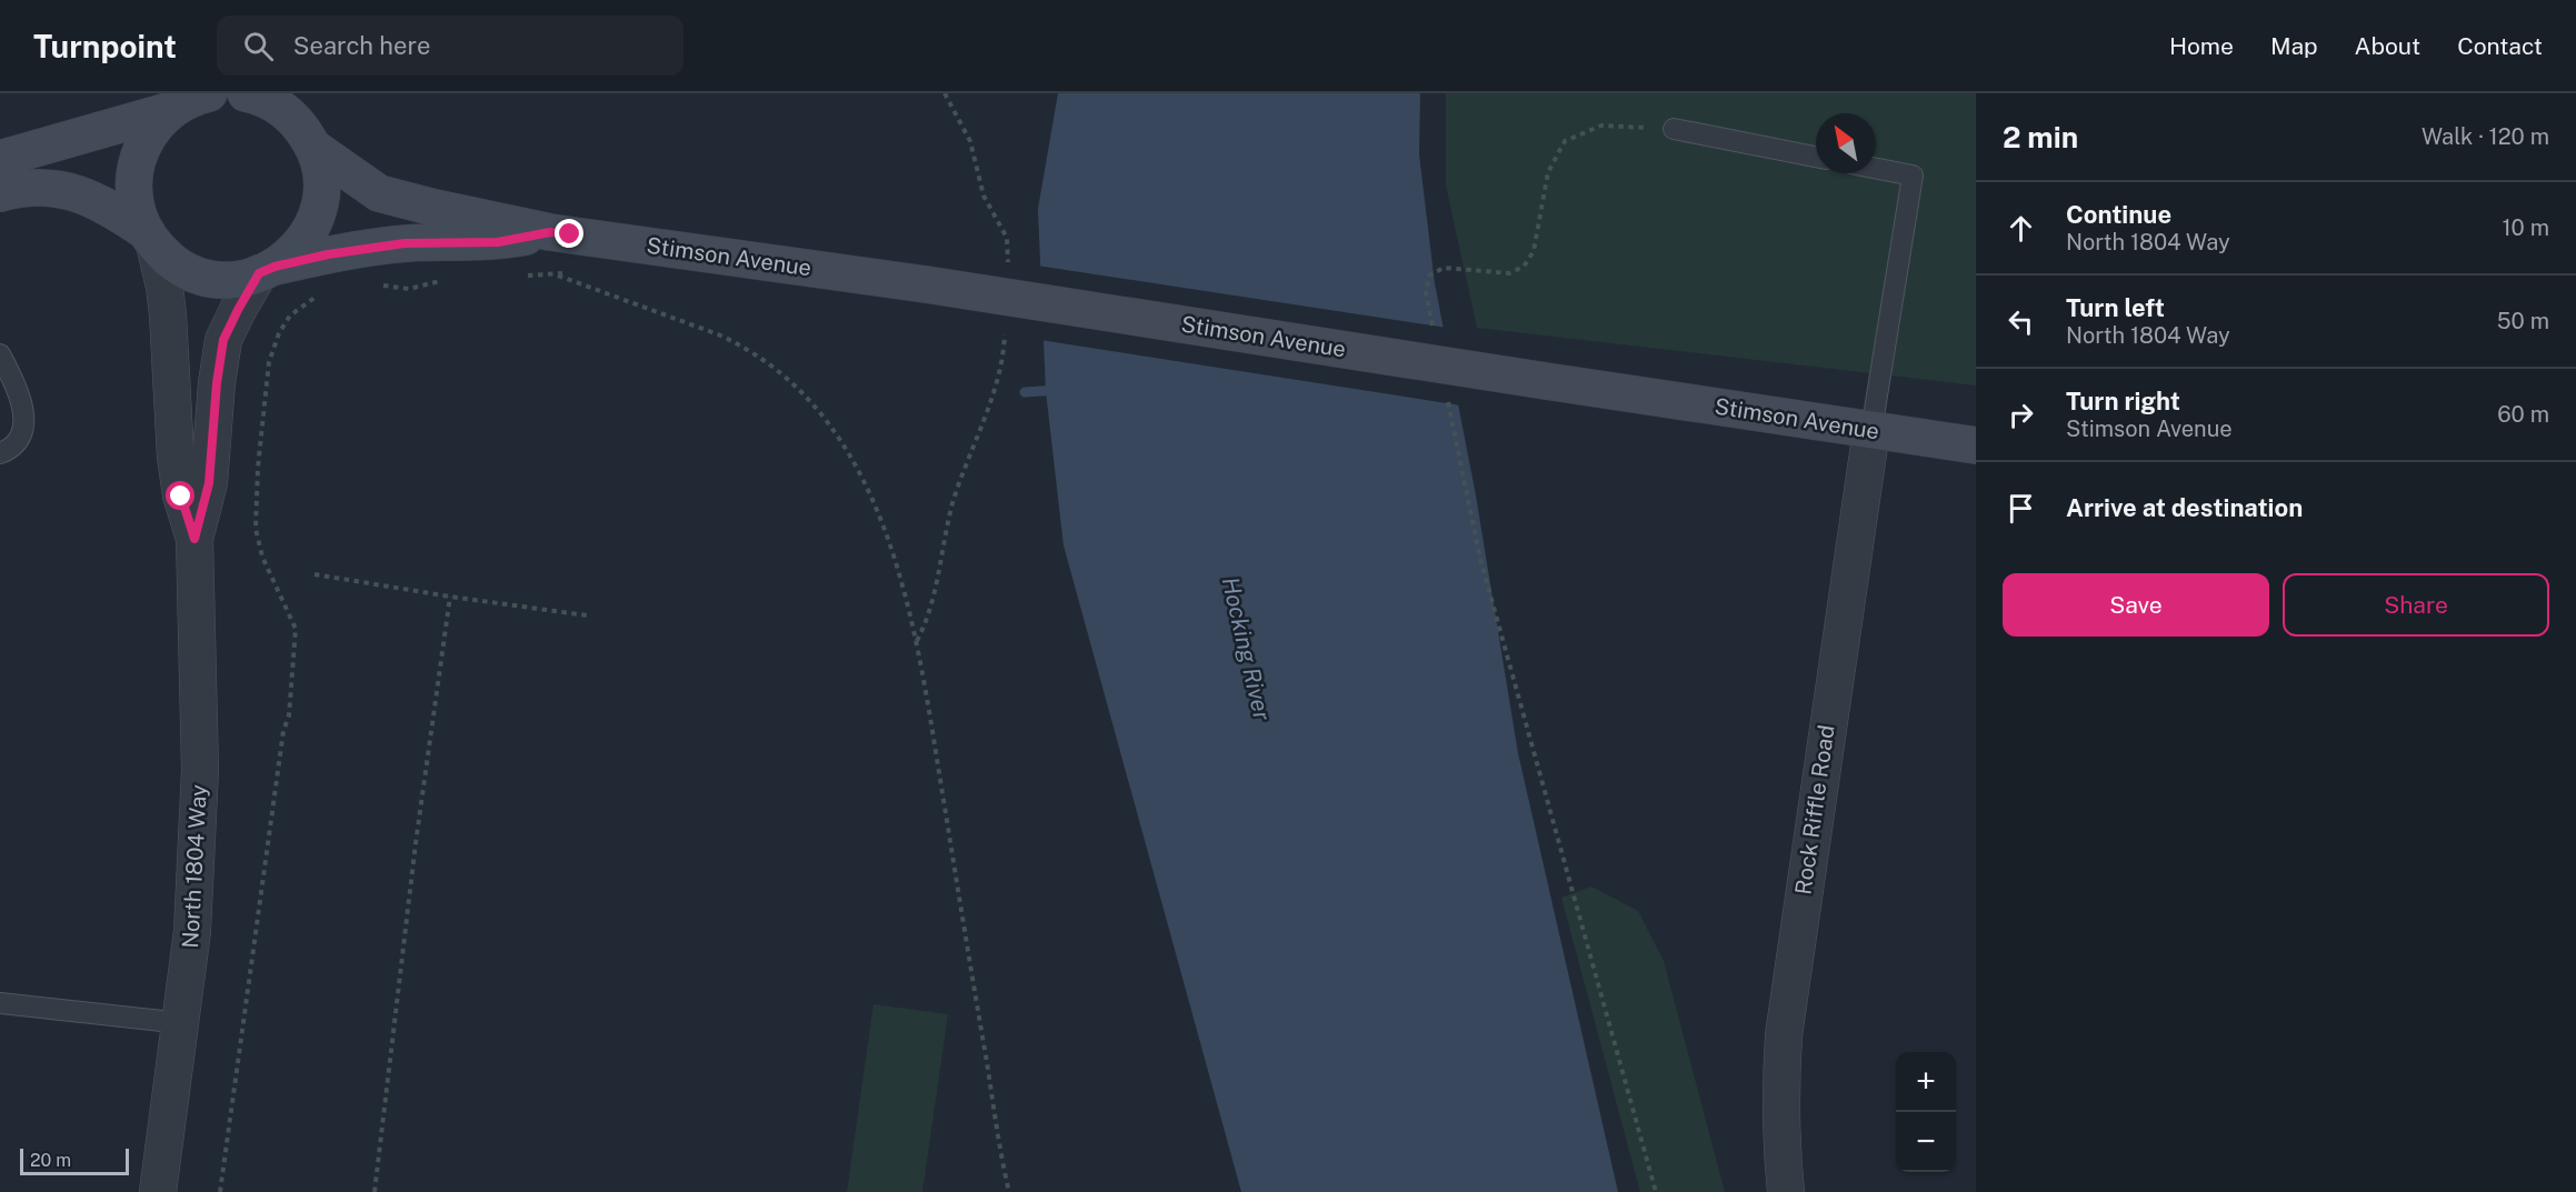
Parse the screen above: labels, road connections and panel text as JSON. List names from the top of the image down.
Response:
{
  "streets": {
    "main road": ["Stimson Avenue"],
    "street": ["Rock Riffle Road", "North 1804 Way"]
  },
  "crossings": [
    ["Stimson Avenue", "Rock Riffle Road"],
    ["Stimson Avenue", "North 1804 Way"]
  ],
  "water": ["Hocking River"],
  "scale_bar": "20 m",
  "north": "top left",
  "page": {
    "header": "Turnpoint",
    "search": "Search here",
    "nav": [
      "Home",
      "Map",
      "About",
      "Contact"
    ],
    "heading": ["2 min", "Walk · 120 m"],
    "list": [
      ["Continue", "North 1804 Way", "10 m"],
      ["Turn left", "North 1804 Way", "50 m"],
      ["Turn right", "Stimson Avenue", "60 m"],
      "Arrive at destination"
    ],
    "buttons": ["Save", "Share"],
    "map_buttons": ["+", "−"],
    "scale": "20 m"
  }
}
